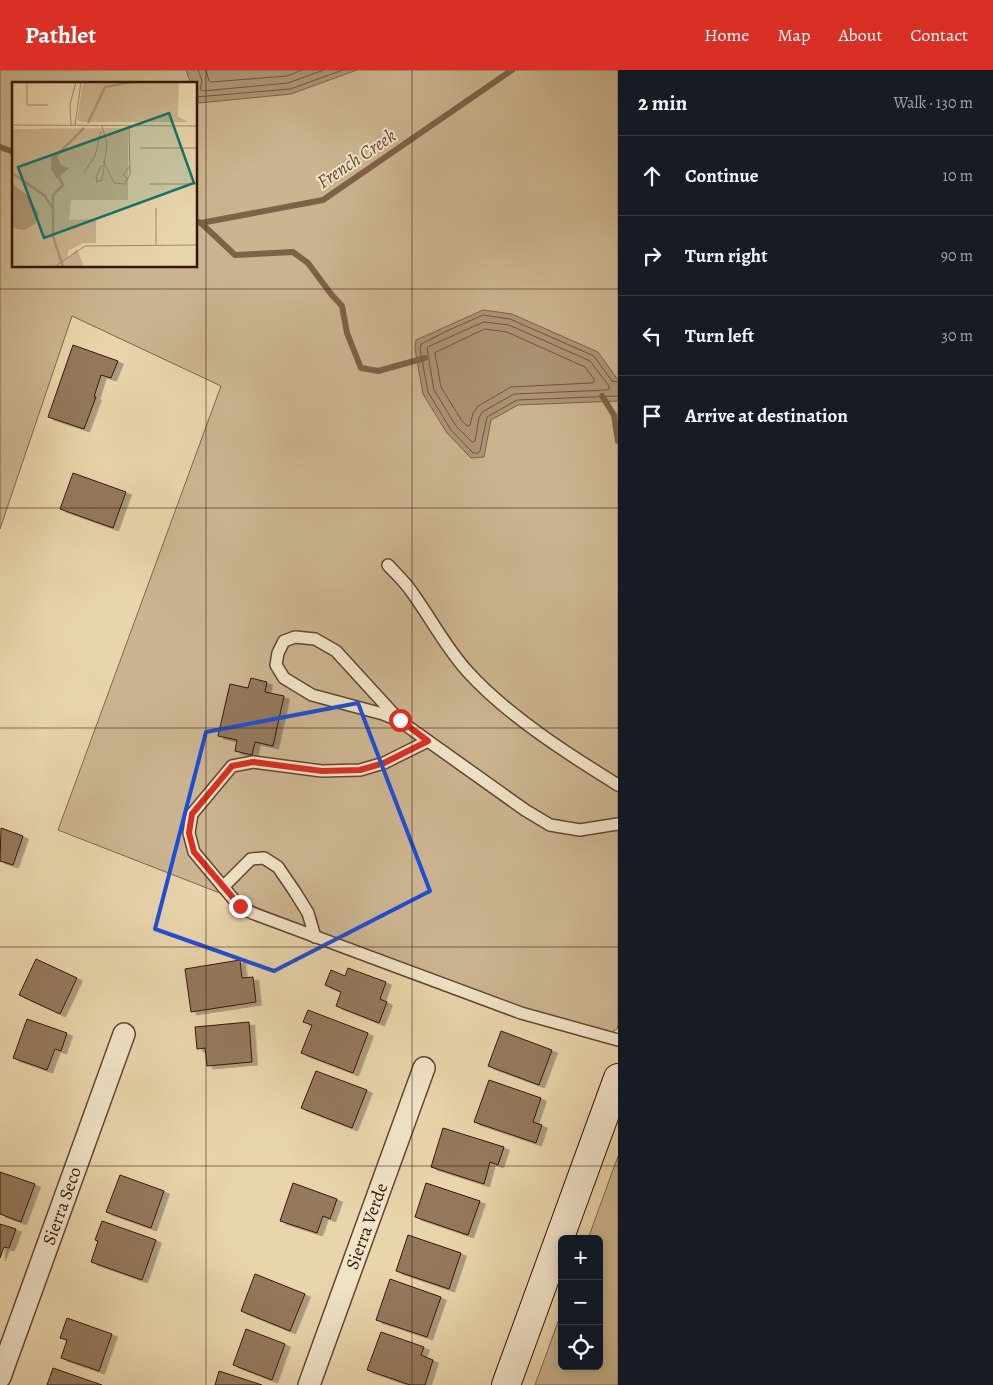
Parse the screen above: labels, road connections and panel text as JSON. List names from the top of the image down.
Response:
{
  "streets": {
    "street": ["Sierra Seco", "Sierra Verde"]
  },
  "water": ["French Creek"],
  "page": {
    "header": "Pathlet",
    "nav": [
      "Home",
      "Map",
      "About",
      "Contact"
    ],
    "heading": ["2 min", "Walk · 130 m"],
    "list": [
      ["Continue", "10 m"],
      ["Turn right", "90 m"],
      ["Turn left", "30 m"],
      "Arrive at destination"
    ],
    "map_buttons": ["+", "−"]
  }
}
